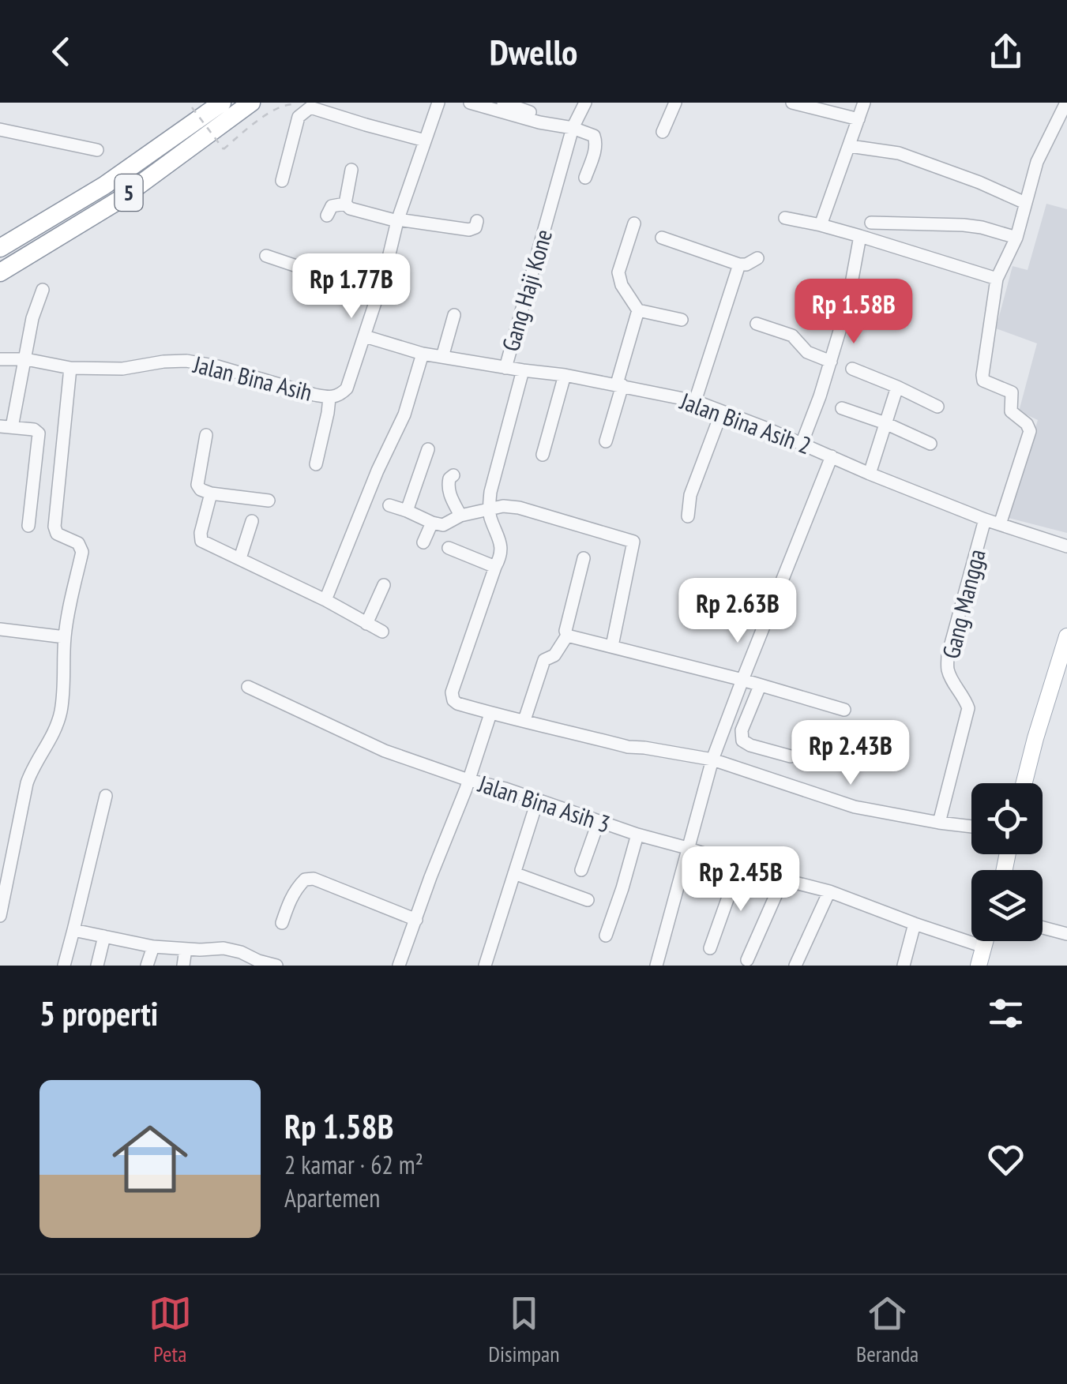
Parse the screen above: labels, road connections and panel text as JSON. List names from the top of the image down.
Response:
{
  "streets": {
    "highway": ["5"],
    "street": [
      "Gang Haji Kone",
      "Jalan Bina Asih",
      "Jalan Bina Asih 2",
      "Gang Mangga",
      "Jalan Bina Asih 3"
    ]
  },
  "crossings": [
    ["Gang Haji Kone", "Jalan Bina Asih 2"],
    ["Jalan Bina Asih", "Jalan Bina Asih 2"],
    ["Jalan Bina Asih 2", "Gang Mangga"]
  ],
  "page": {
    "header": "Dwello",
    "price": [
      "Rp 1.77B",
      "Rp 1.58B",
      "Rp 2.63B",
      "Rp 2.43B",
      "Rp 2.45B"
    ],
    "heading": "5 properti",
    "list": [
      {
        "name": "Rp 1.58B",
        "note": "2 kamar · 62 m² · Apartemen"
      }
    ],
    "tabs": ["Peta", "Disimpan", "Beranda"]
  }
}
